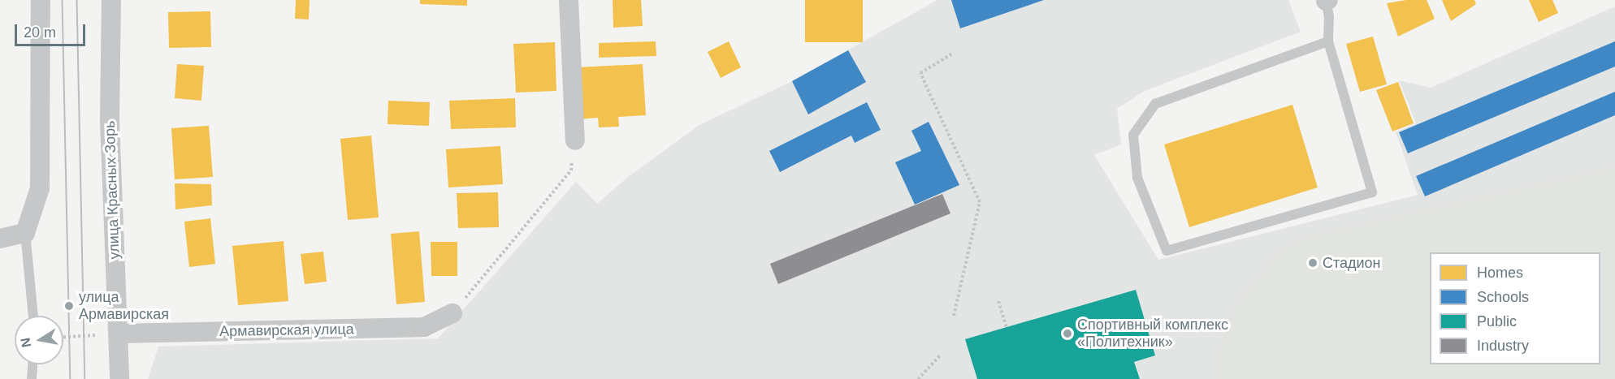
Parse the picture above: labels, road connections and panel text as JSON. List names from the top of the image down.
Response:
{
  "streets": {
    "street": ["улица Красных Зорь", "Армавирская улица"]
  },
  "crossings": [
    ["улица Красных Зорь", "Армавирская улица"]
  ],
  "places": ["Стадион", "улица Армавирская", "Спортивный комплекс «Политехник»"],
  "legend": [
    "Homes",
    "Schools",
    "Public",
    "Industry"
  ],
  "scale_bar": "20 m",
  "north": "left"
}
